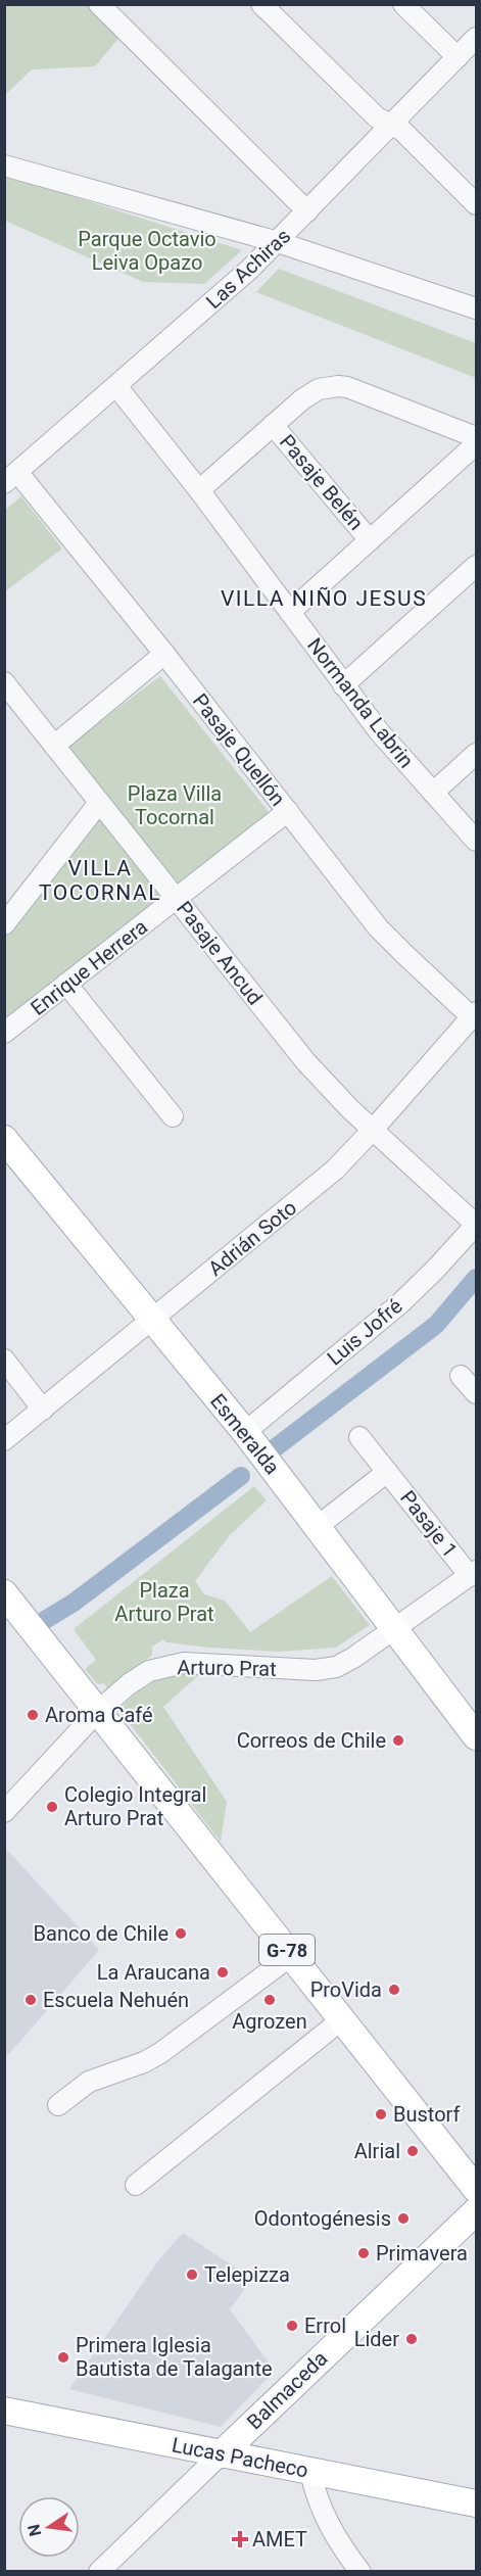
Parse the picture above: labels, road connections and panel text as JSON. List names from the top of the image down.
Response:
{
  "streets": {
    "main road": [
      "Esmeralda",
      "G-78",
      "Balmaceda",
      "Lucas Pacheco"
    ],
    "street": [
      "Las Achiras",
      "Pasaje Belén",
      "Normanda Labrin",
      "Pasaje Quellón",
      "Pasaje Ancud",
      "Enrique Herrera",
      "Adrián Soto",
      "Luis Jofré",
      "Pasaje 1",
      "Arturo Prat"
    ]
  },
  "crossings": [
    ["Las Achiras", "Normanda Labrin"],
    ["Las Achiras", "Pasaje Quellón"],
    ["Pasaje Quellón", "Enrique Herrera"],
    ["Pasaje Quellón", "Adrián Soto"],
    ["Pasaje Ancud", "Enrique Herrera"],
    ["Pasaje Ancud", "Adrián Soto"],
    ["Pasaje Ancud", "Luis Jofré"],
    ["Adrián Soto", "Esmeralda"],
    ["Luis Jofré", "Esmeralda"],
    ["Esmeralda", "Pasaje 1"],
    ["Esmeralda", "Arturo Prat"],
    ["Pasaje 1", "Arturo Prat"],
    ["Arturo Prat", "G-78"],
    ["Balmaceda", "Lucas Pacheco"]
  ],
  "districts": ["VILLA NIÑO JESUS", "VILLA TOCORNAL"],
  "parks": ["Parque Octavio Leiva Opazo", "Plaza Villa Tocornal", "Plaza Arturo Prat"],
  "places": {
    "other": [
      "Aroma Café",
      "Correos de Chile",
      "Colegio Integral Arturo Prat",
      "Banco de Chile",
      "La Araucana",
      "ProVida",
      "Escuela Nehuén",
      "Agrozen",
      "Bustorf",
      "Alrial",
      "Odontogénesis",
      "Primavera",
      "Telepizza",
      "Errol",
      "Lider",
      "Primera Iglesia Bautista de Talagante"
    ],
    "health": ["AMET"]
  },
  "north": "left"
}
